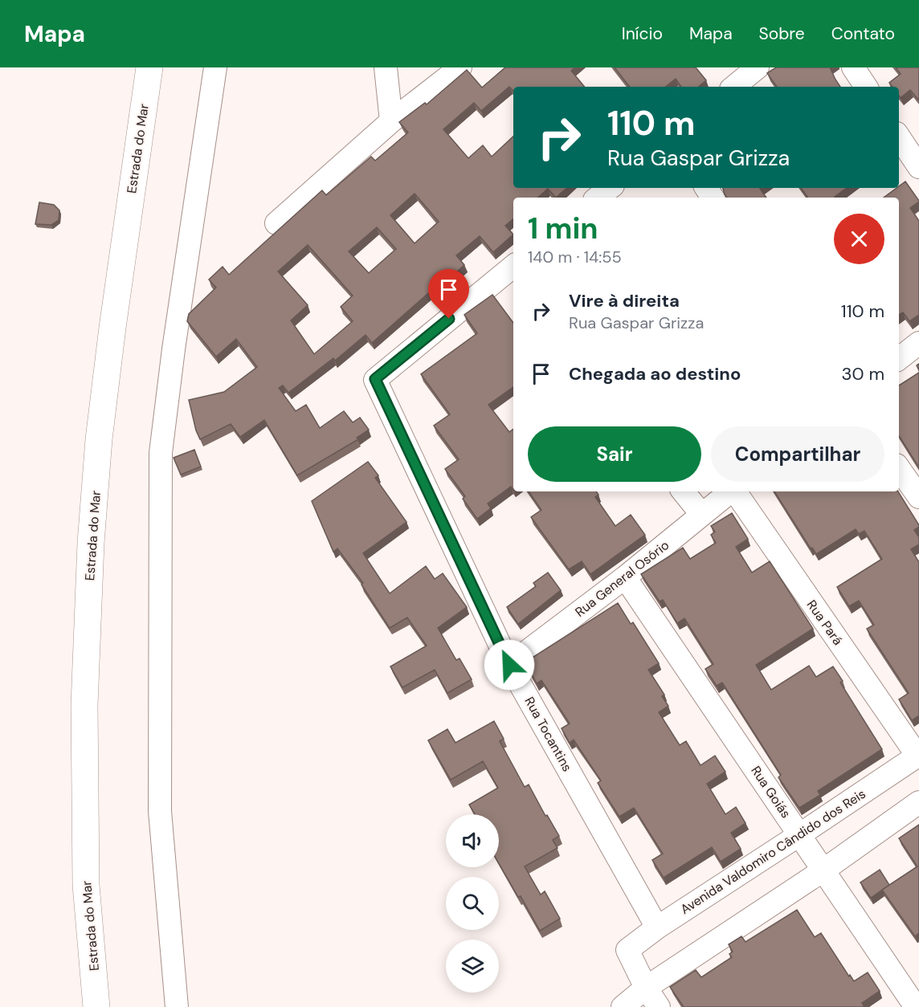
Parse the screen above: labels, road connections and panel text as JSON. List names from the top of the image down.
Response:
{
  "streets": {
    "main road": ["Estrada do Mar"],
    "street": [
      "Rua General Osório",
      "Rua Pará",
      "Rua Tocantins",
      "Rua Goiás",
      "Avenida Valdomiro Cândido dos Reis"
    ]
  },
  "crossings": [
    ["Rua General Osório", "Rua Tocantins"],
    ["Rua General Osório", "Rua Goiás"],
    ["Rua Pará", "Avenida Valdomiro Cândido dos Reis"],
    ["Rua Tocantins", "Avenida Valdomiro Cândido dos Reis"],
    ["Rua Goiás", "Avenida Valdomiro Cândido dos Reis"]
  ],
  "page": {
    "header": "Mapa",
    "nav": [
      "Início",
      "Mapa",
      "Sobre",
      "Contato"
    ],
    "turn": ["110 m", "Rua Gaspar Grizza"],
    "heading": ["1 min", "140 m · 14:55"],
    "list": [
      {
        "name": "Vire à direita",
        "note": "Rua Gaspar Grizza",
        "value": "110 m"
      },
      {
        "name": "Chegada ao destino",
        "value": "30 m"
      }
    ],
    "buttons": ["Sair", "Compartilhar"]
  }
}
